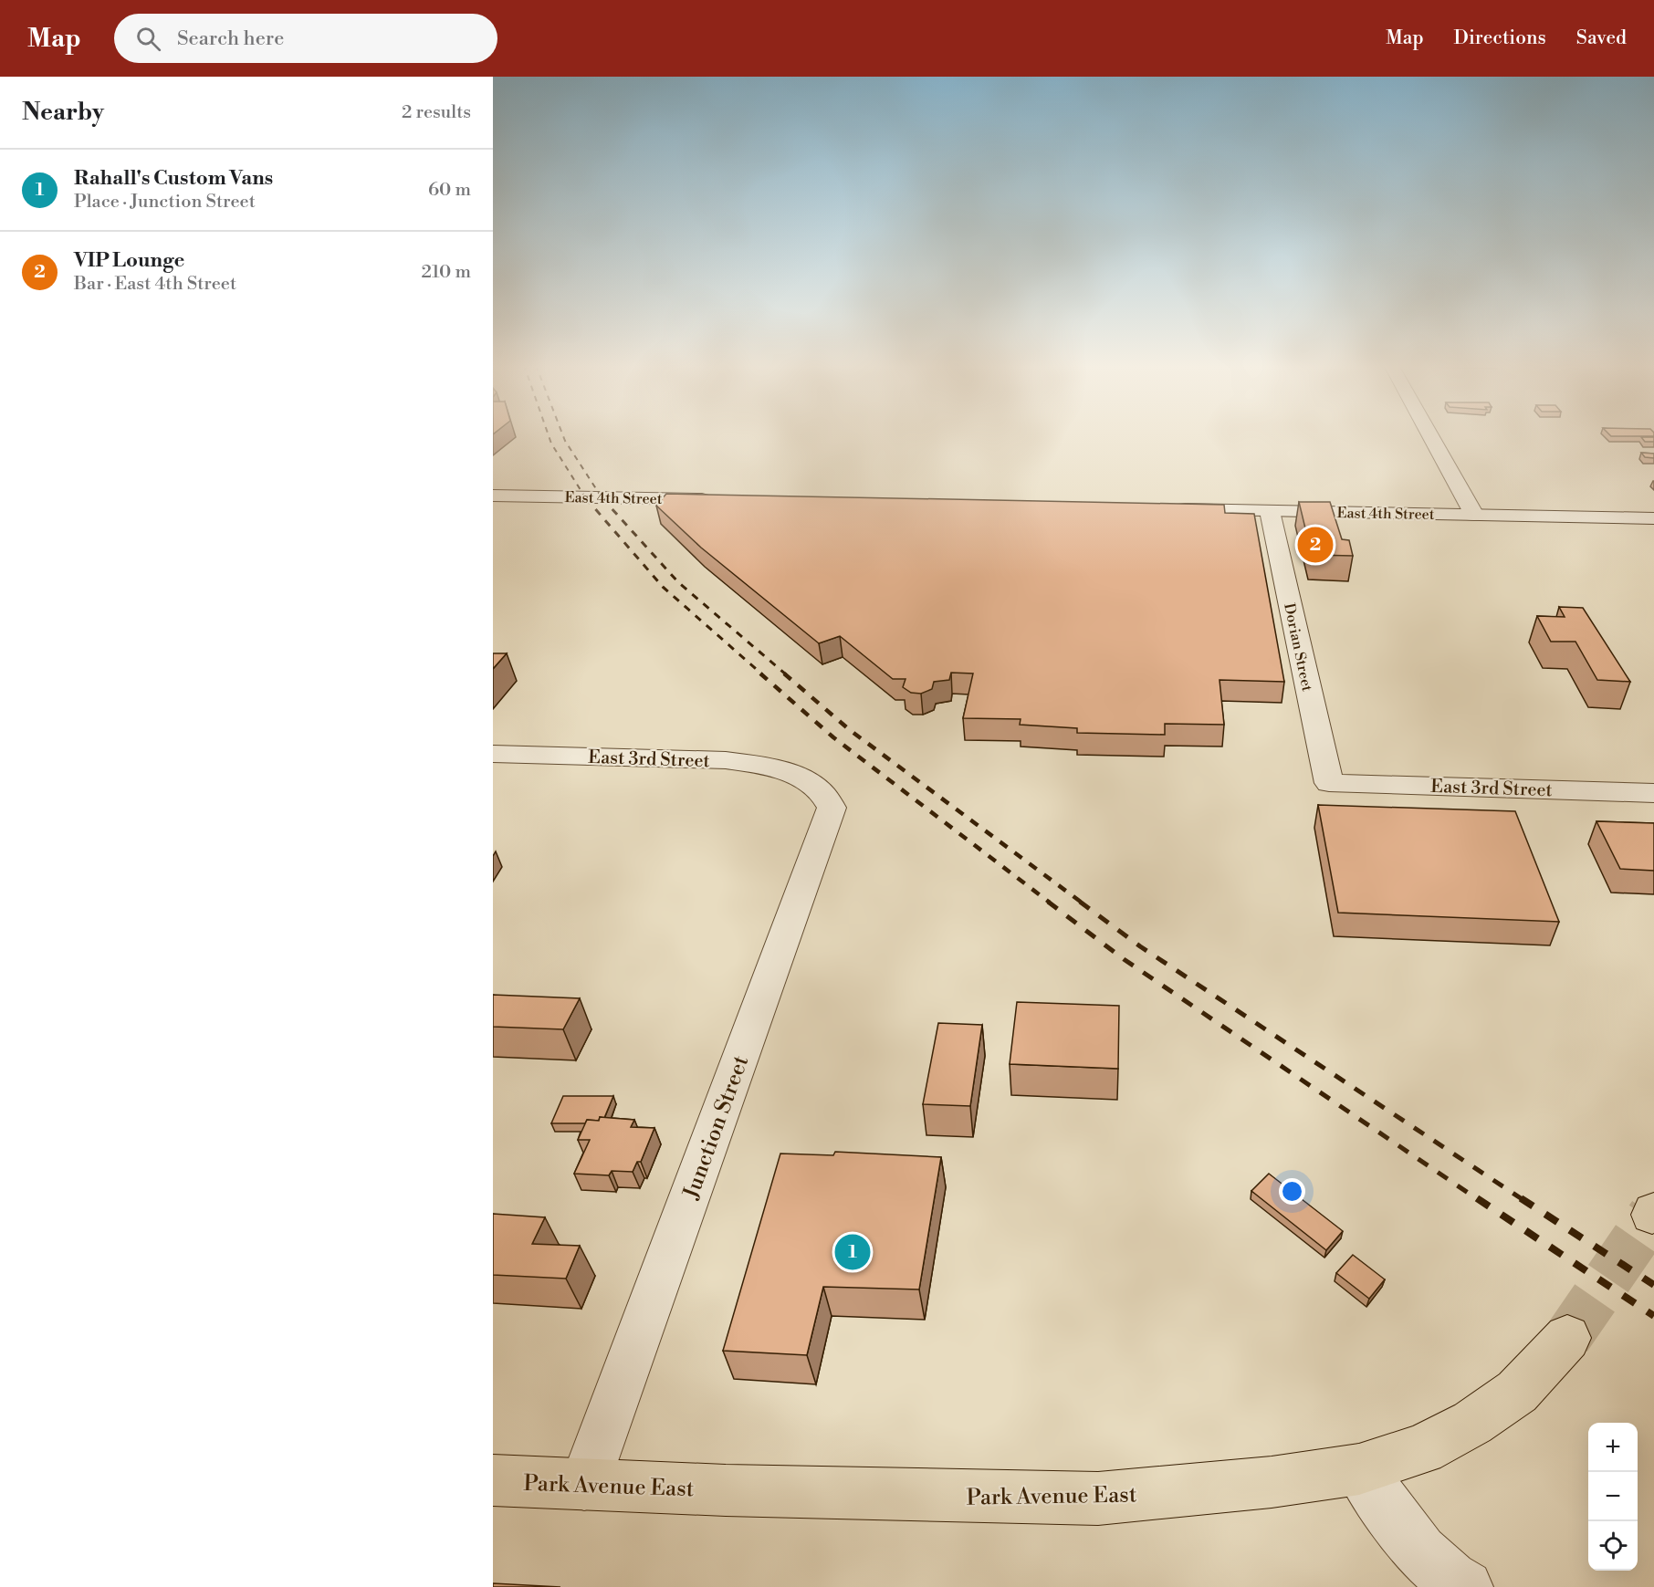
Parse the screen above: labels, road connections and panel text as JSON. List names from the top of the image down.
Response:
{
  "streets": {
    "main road": ["Park Avenue East"],
    "street": [
      "East 4th Street",
      "Dorian Street",
      "East 3rd Street",
      "Junction Street"
    ]
  },
  "crossings": [
    ["East 4th Street", "Dorian Street"],
    ["Dorian Street", "East 3rd Street"],
    ["East 3rd Street", "Junction Street"],
    ["Junction Street", "Park Avenue East"]
  ],
  "page": {
    "header": "Map",
    "search": "Search here",
    "nav": ["Map", "Directions", "Saved"],
    "heading": ["Nearby", "2 results"],
    "list": [
      {
        "mark": "1",
        "name": "Rahall's Custom Vans",
        "note": "Place · Junction Street",
        "value": "60 m"
      },
      {
        "mark": "2",
        "name": "VIP Lounge",
        "note": "Bar · East 4th Street",
        "value": "210 m"
      }
    ],
    "pins": ["2", "1"],
    "map_buttons": ["+", "−"]
  }
}
